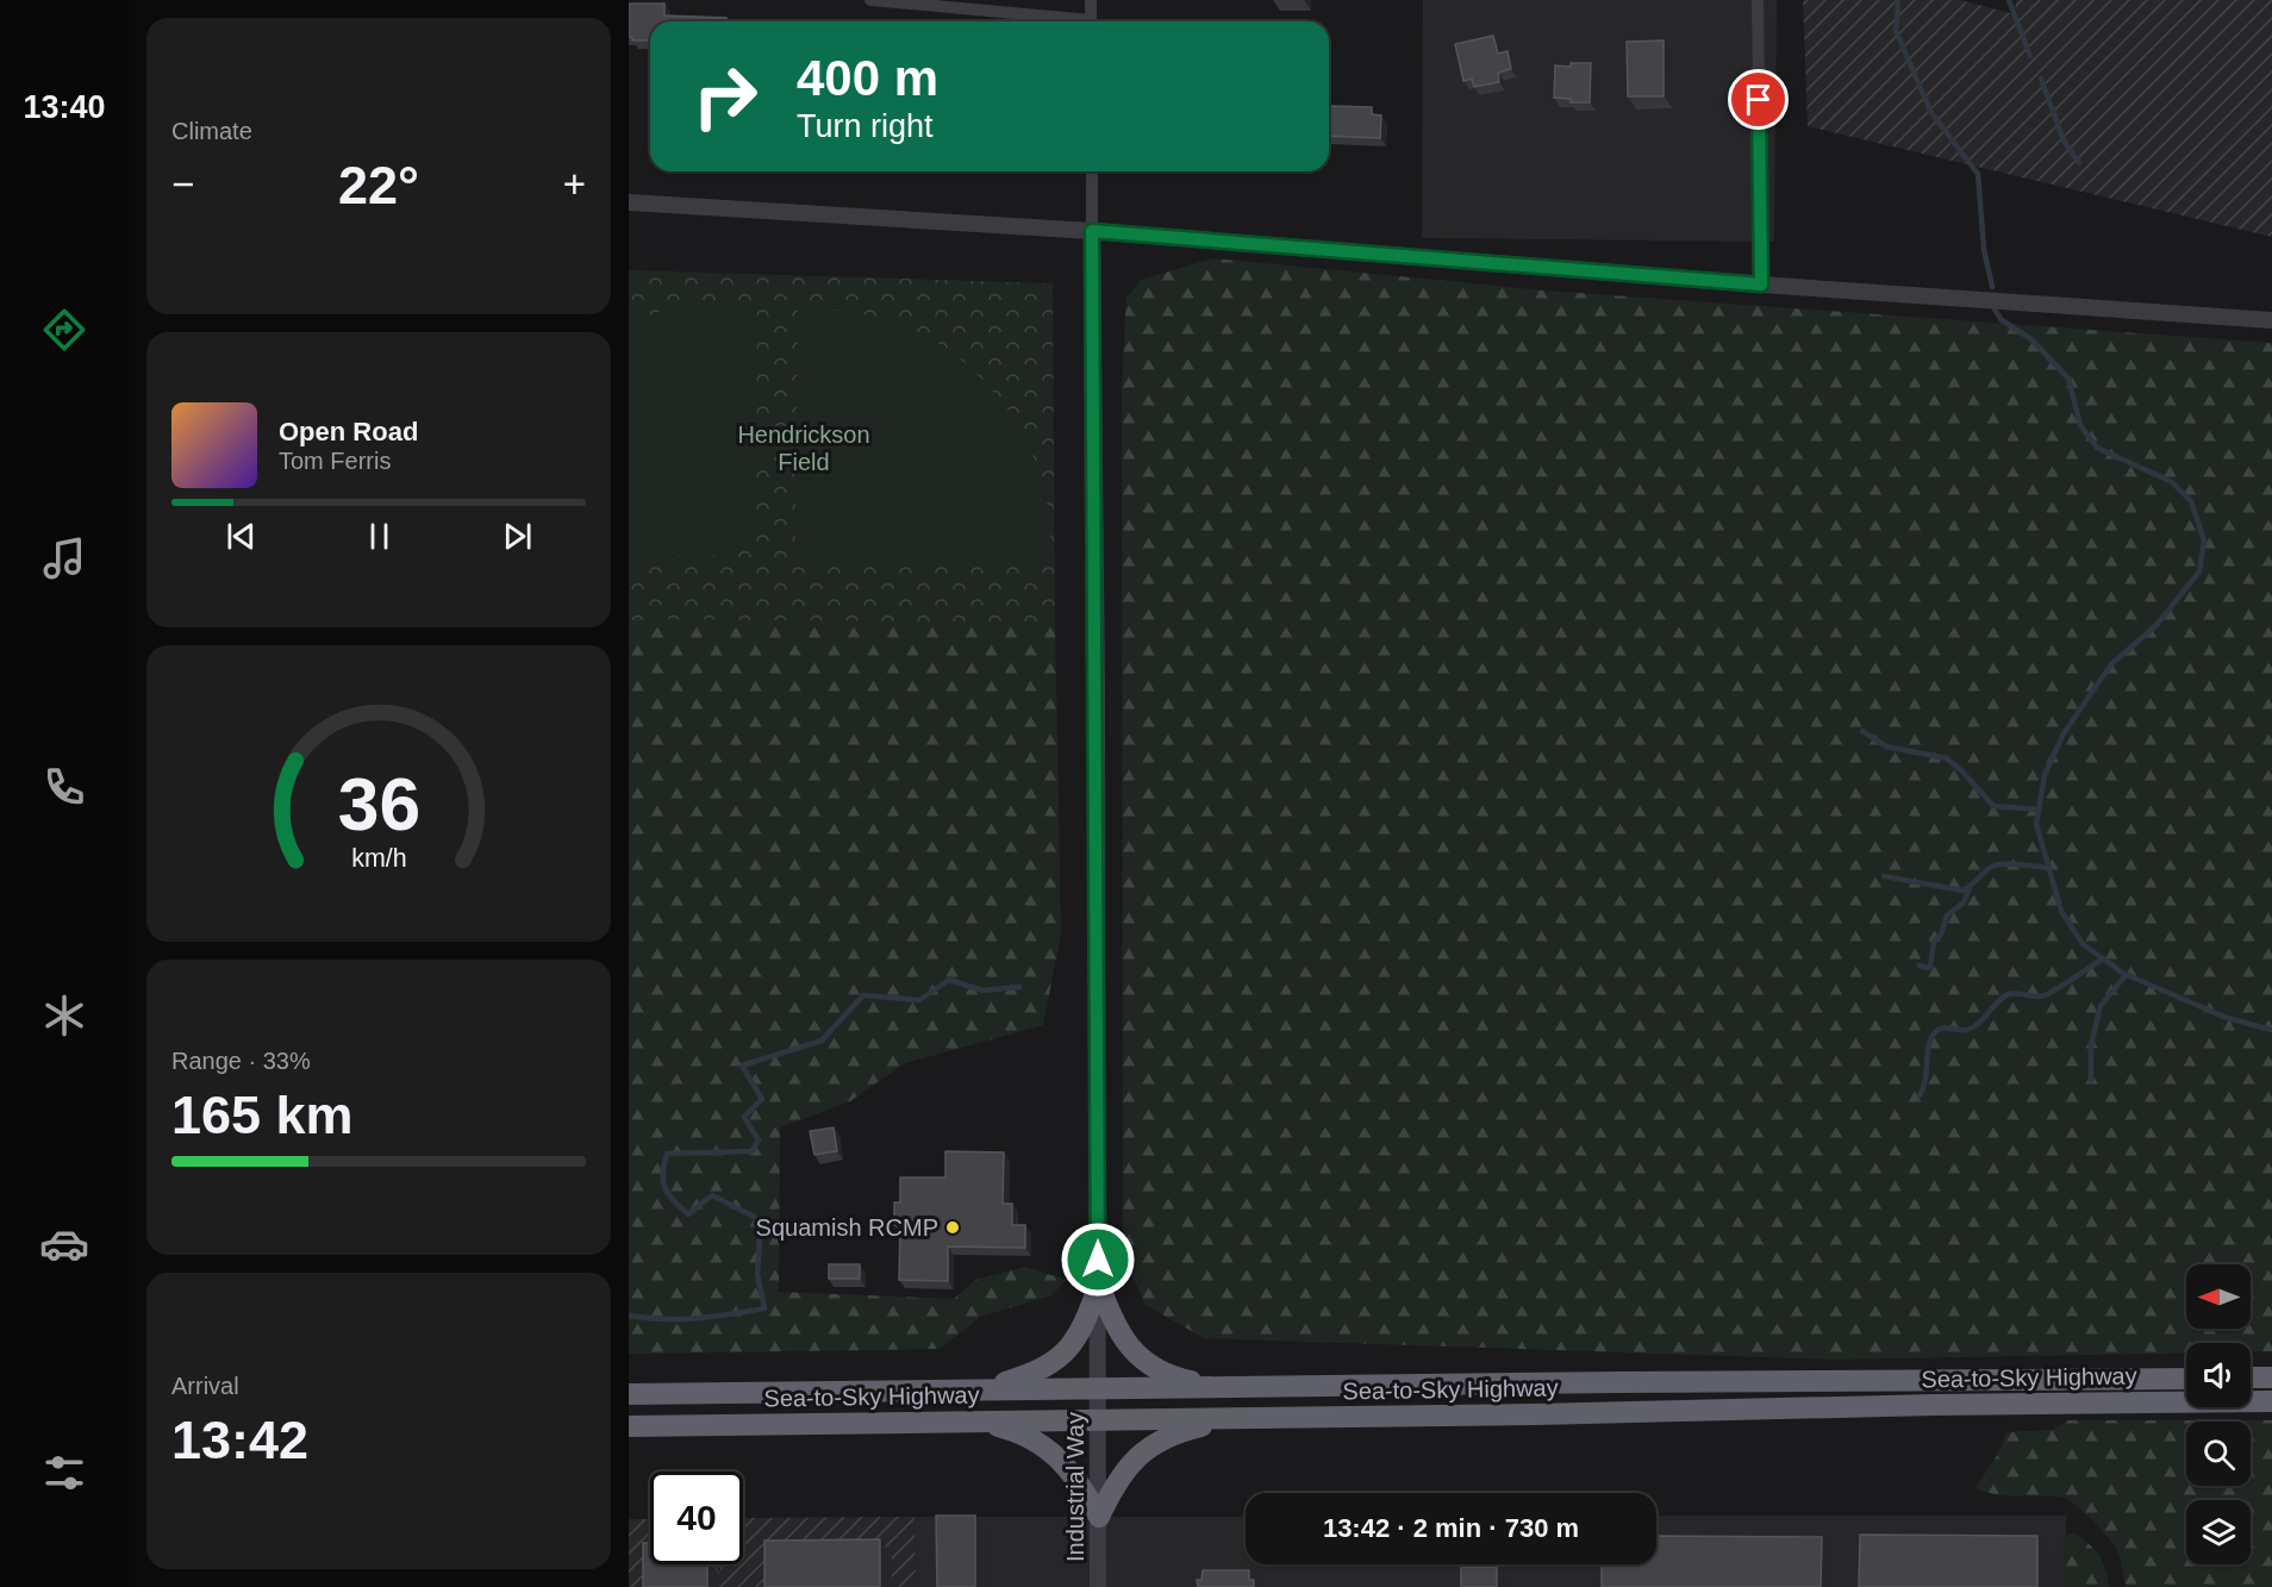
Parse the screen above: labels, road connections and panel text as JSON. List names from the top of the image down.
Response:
{
  "streets": {
    "highway": ["Sea-to-Sky Highway"],
    "street": ["Industrial Way"]
  },
  "crossings": [
    ["Sea-to-Sky Highway", "Industrial Way"]
  ],
  "parks": ["Hendrickson Field"],
  "places": ["Squamish RCMP"],
  "north": "left",
  "page": {
    "tabs": "13:40",
    "tile": [
      "Climate",
      ["Range · 33%", "165 km"],
      ["Arrival", "13:42"]
    ],
    "turn": ["400 m", "Turn right"],
    "heat": ["−", "22°", "+"],
    "song": ["Open Road", "Tom Ferris"],
    "limit": "40",
    "trip": "13:42 · 2 min · 730 m",
    "gauge": ["36", "km/h"]
  }
}
